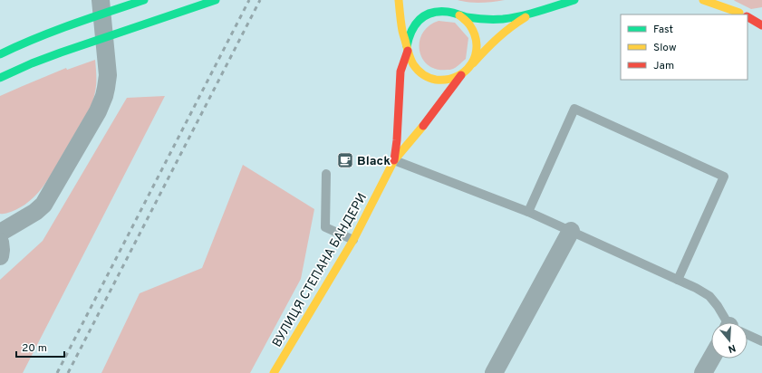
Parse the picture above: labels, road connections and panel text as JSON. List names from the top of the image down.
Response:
{
  "streets": {
    "main road": ["ВУЛИЦЯ СТЕПАНА БАНДЕРИ"]
  },
  "places": {
    "cafe": ["Black"]
  },
  "legend": ["Fast", "Slow", "Jam"],
  "scale_bar": "20 m",
  "north": "bottom"
}
